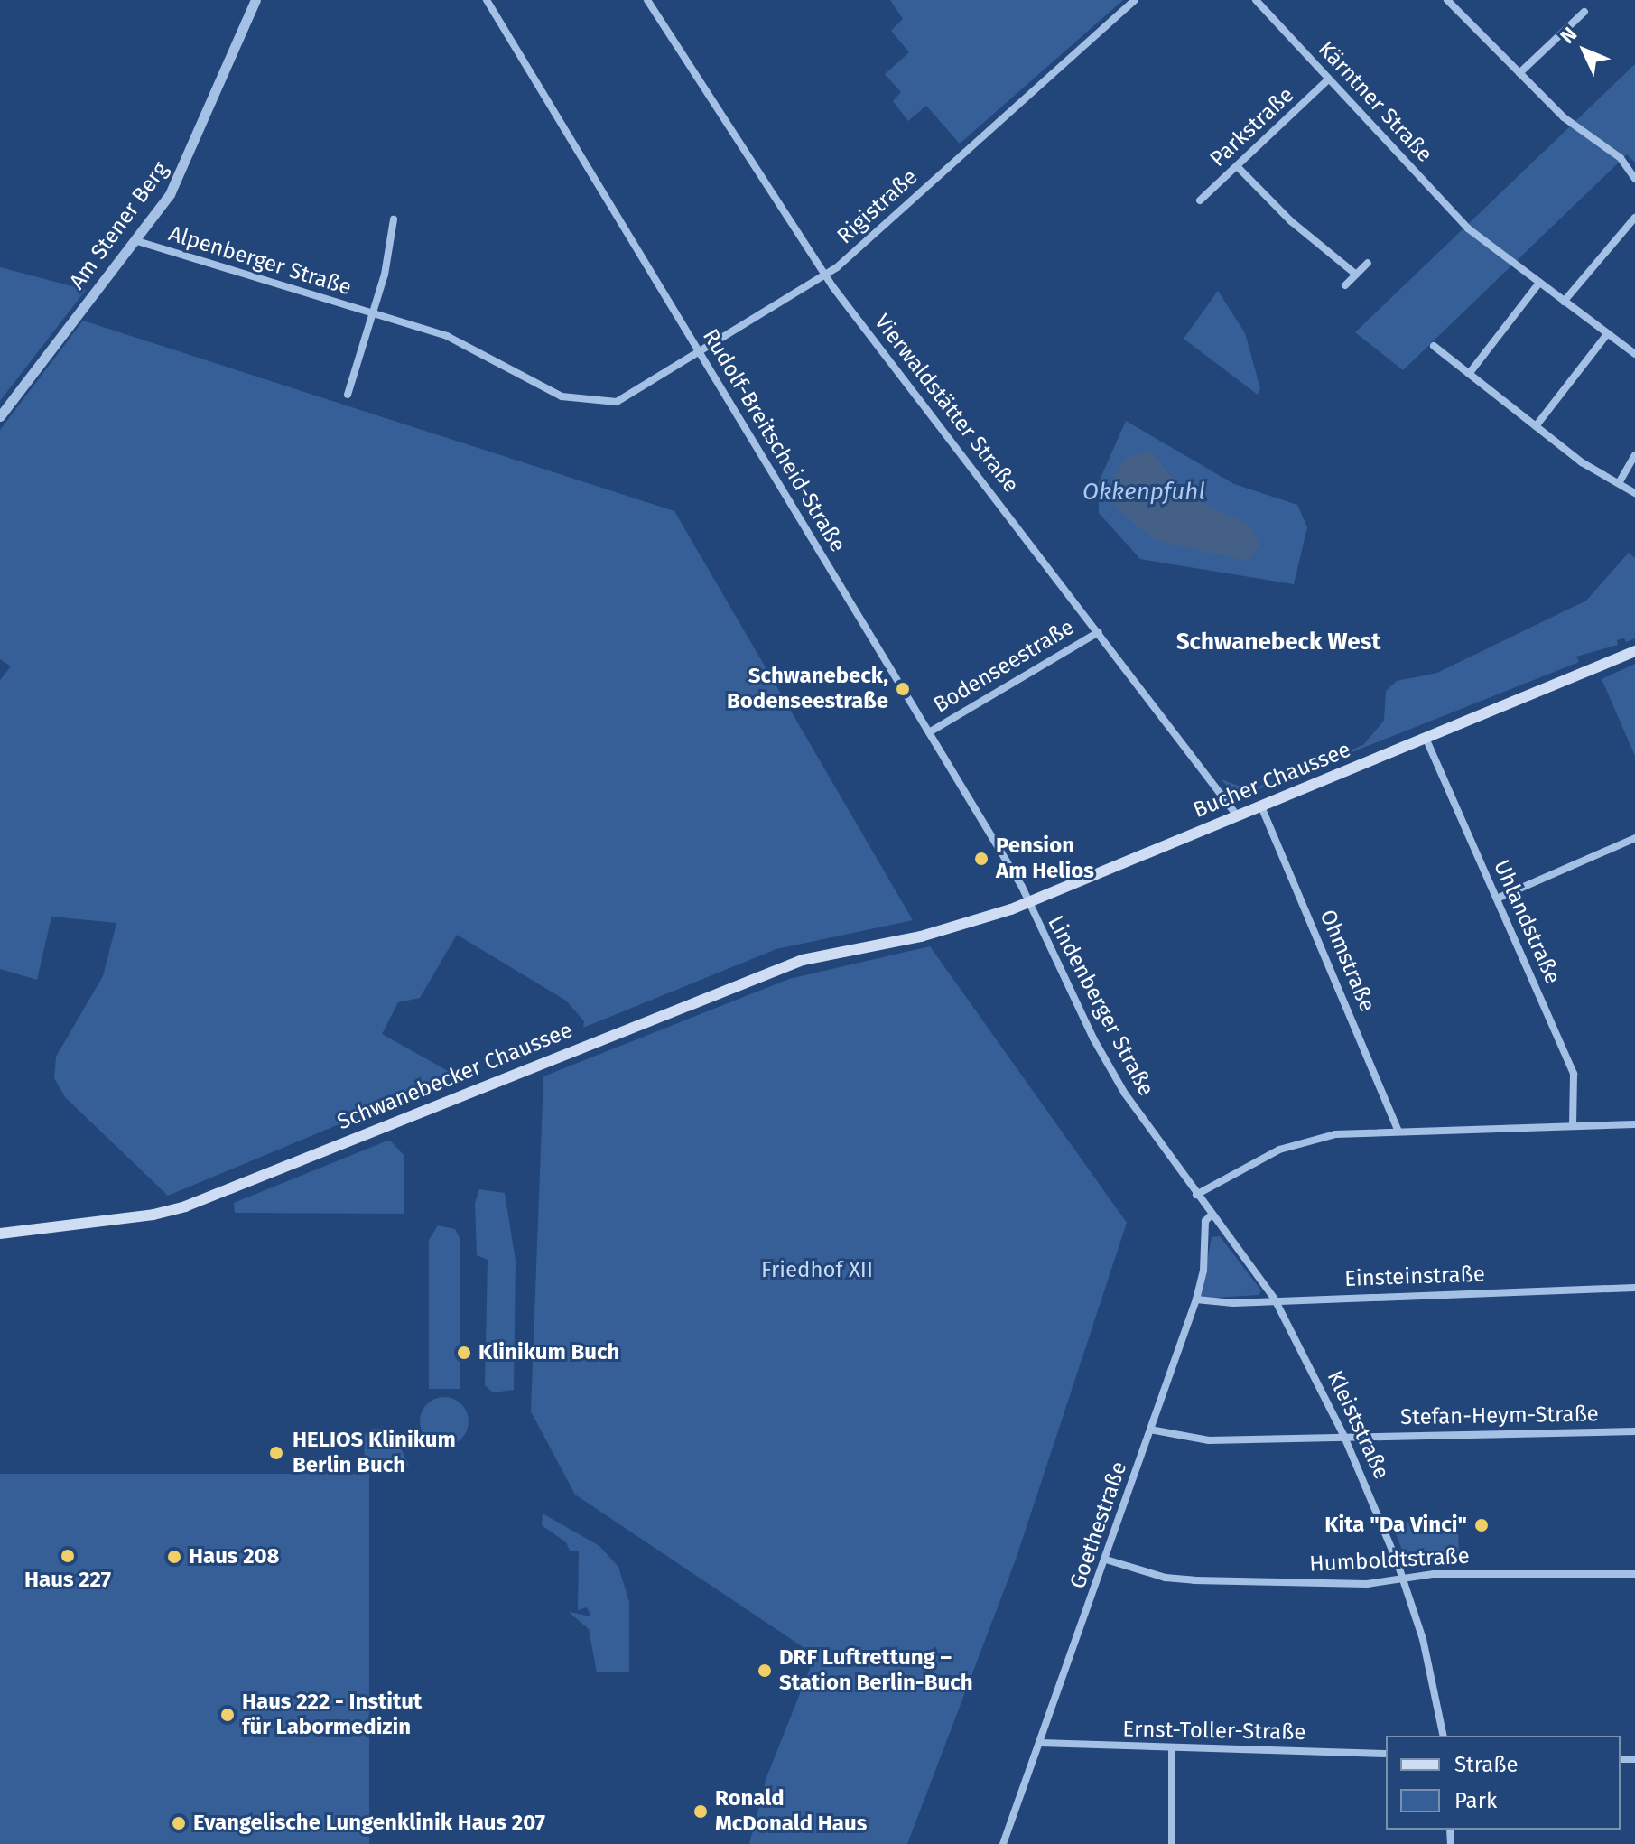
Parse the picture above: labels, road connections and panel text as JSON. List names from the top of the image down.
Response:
{
  "streets": {
    "main road": ["Bucher Chaussee", "Schwanebecker Chaussee"],
    "street": [
      "Kärntner Straße",
      "Parkstraße",
      "Rigistraße",
      "Am Stener Berg",
      "Alpenberger Straße",
      "Vierwaldstätter Straße",
      "Rudolf-Breitscheid-Straße",
      "Bodenseestraße",
      "Uhlandstraße",
      "Ohmstraße",
      "Lindenberger Straße",
      "Einsteinstraße",
      "Stefan-Heym-Straße",
      "Kleiststraße",
      "Goethestraße",
      "Humboldtstraße",
      "Ernst-Toller-Straße"
    ]
  },
  "crossings": [
    ["Kärntner Straße", "Parkstraße"],
    ["Rigistraße", "Alpenberger Straße"],
    ["Rigistraße", "Vierwaldstätter Straße"],
    ["Rigistraße", "Rudolf-Breitscheid-Straße"],
    ["Am Stener Berg", "Alpenberger Straße"],
    ["Vierwaldstätter Straße", "Bodenseestraße"],
    ["Vierwaldstätter Straße", "Bucher Chaussee"],
    ["Rudolf-Breitscheid-Straße", "Bodenseestraße"],
    ["Rudolf-Breitscheid-Straße", "Bucher Chaussee"],
    ["Rudolf-Breitscheid-Straße", "Lindenberger Straße"],
    ["Bucher Chaussee", "Uhlandstraße"],
    ["Bucher Chaussee", "Ohmstraße"],
    ["Bucher Chaussee", "Lindenberger Straße"],
    ["Bucher Chaussee", "Schwanebecker Chaussee"],
    ["Lindenberger Straße", "Kleiststraße"],
    ["Einsteinstraße", "Kleiststraße"],
    ["Einsteinstraße", "Goethestraße"],
    ["Stefan-Heym-Straße", "Kleiststraße"],
    ["Stefan-Heym-Straße", "Goethestraße"],
    ["Kleiststraße", "Goethestraße"],
    ["Kleiststraße", "Humboldtstraße"],
    ["Goethestraße", "Humboldtstraße"],
    ["Goethestraße", "Ernst-Toller-Straße"]
  ],
  "districts": ["Schwanebeck West"],
  "water": ["Okkenpfuhl"],
  "parks": ["Friedhof XII"],
  "places": [
    "Schwanebeck, Bodenseestraße",
    "Pension Am Helios",
    "Klinikum Buch",
    "HELIOS Klinikum Berlin Buch",
    "Kita \"Da Vinci\"",
    "Haus 227",
    "Haus 208",
    "DRF Luftrettung – Station Berlin-Buch",
    "Haus 222 - Institut für Labormedizin",
    "Ronald McDonald Haus",
    "Evangelische Lungenklinik Haus 207"
  ],
  "legend": ["Straße", "Park"],
  "north": "top left"
}
